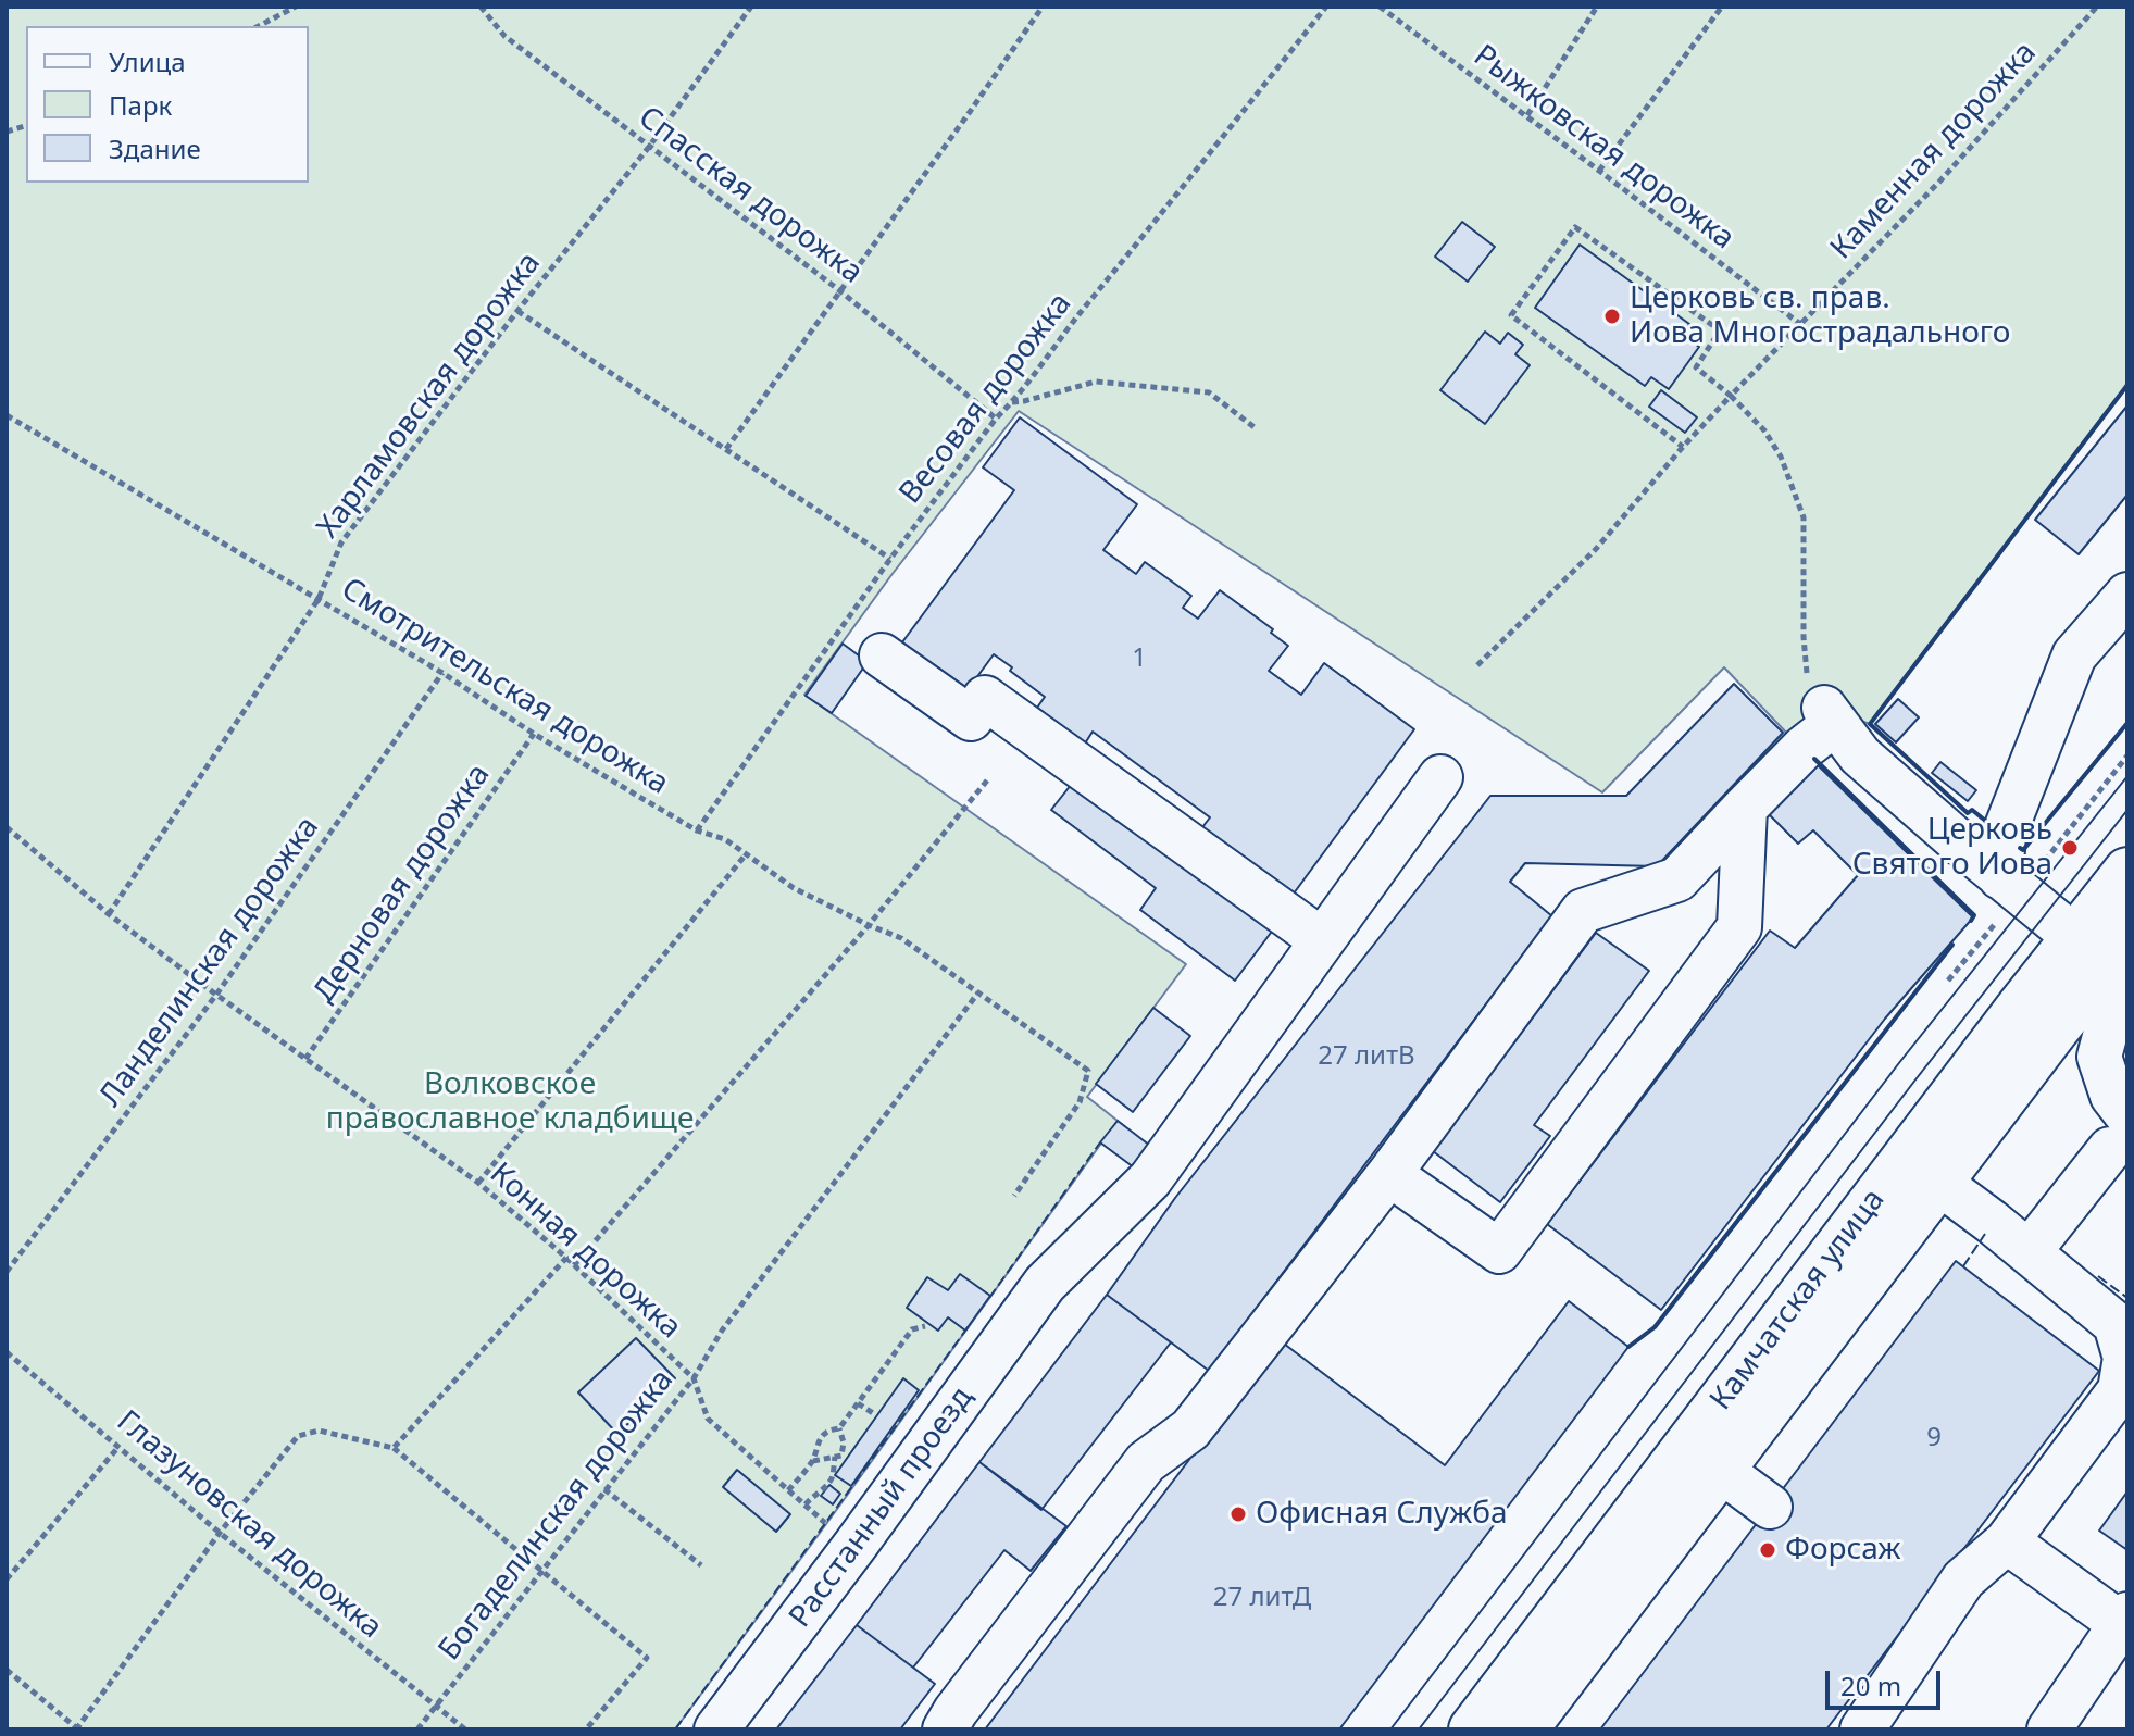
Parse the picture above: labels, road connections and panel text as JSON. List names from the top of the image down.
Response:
{
  "streets": {
    "main road": ["Камчатская улица"],
    "street": ["Расстанный проезд"],
    "path": [
      "Рыжковская дорожка",
      "Каменная дорожка",
      "Спасская дорожка",
      "Харламовская дорожка",
      "Весовая дорожка",
      "Смотрительская дорожка",
      "Дерновая дорожка",
      "Ланделинская дорожка",
      "Конная дорожка",
      "Богаделинская дорожка",
      "Глазуновская дорожка"
    ]
  },
  "crossings": [
    ["Рыжковская дорожка", "Каменная дорожка"],
    ["Спасская дорожка", "Харламовская дорожка"],
    ["Спасская дорожка", "Весовая дорожка"],
    ["Харламовская дорожка", "Смотрительская дорожка"],
    ["Харламовская дорожка", "Конная дорожка"],
    ["Весовая дорожка", "Смотрительская дорожка"],
    ["Смотрительская дорожка", "Дерновая дорожка"],
    ["Смотрительская дорожка", "Ланделинская дорожка"],
    ["Смотрительская дорожка", "Богаделинская дорожка"],
    ["Дерновая дорожка", "Конная дорожка"],
    ["Ланделинская дорожка", "Конная дорожка"],
    ["Конная дорожка", "Расстанный проезд"],
    ["Конная дорожка", "Богаделинская дорожка"],
    ["Богаделинская дорожка", "Глазуновская дорожка"]
  ],
  "parks": ["Волковское православное кладбище"],
  "places": [
    "Церковь св. прав. Иова Многострадального",
    "Церковь Святого Иова",
    "Офисная Служба",
    "Форсаж"
  ],
  "house_numbers": [
    "1",
    "27 литВ",
    "9",
    "27 литД"
  ],
  "legend": ["Улица", "Парк", "Здание"],
  "scale_bar": "20 m"
}
